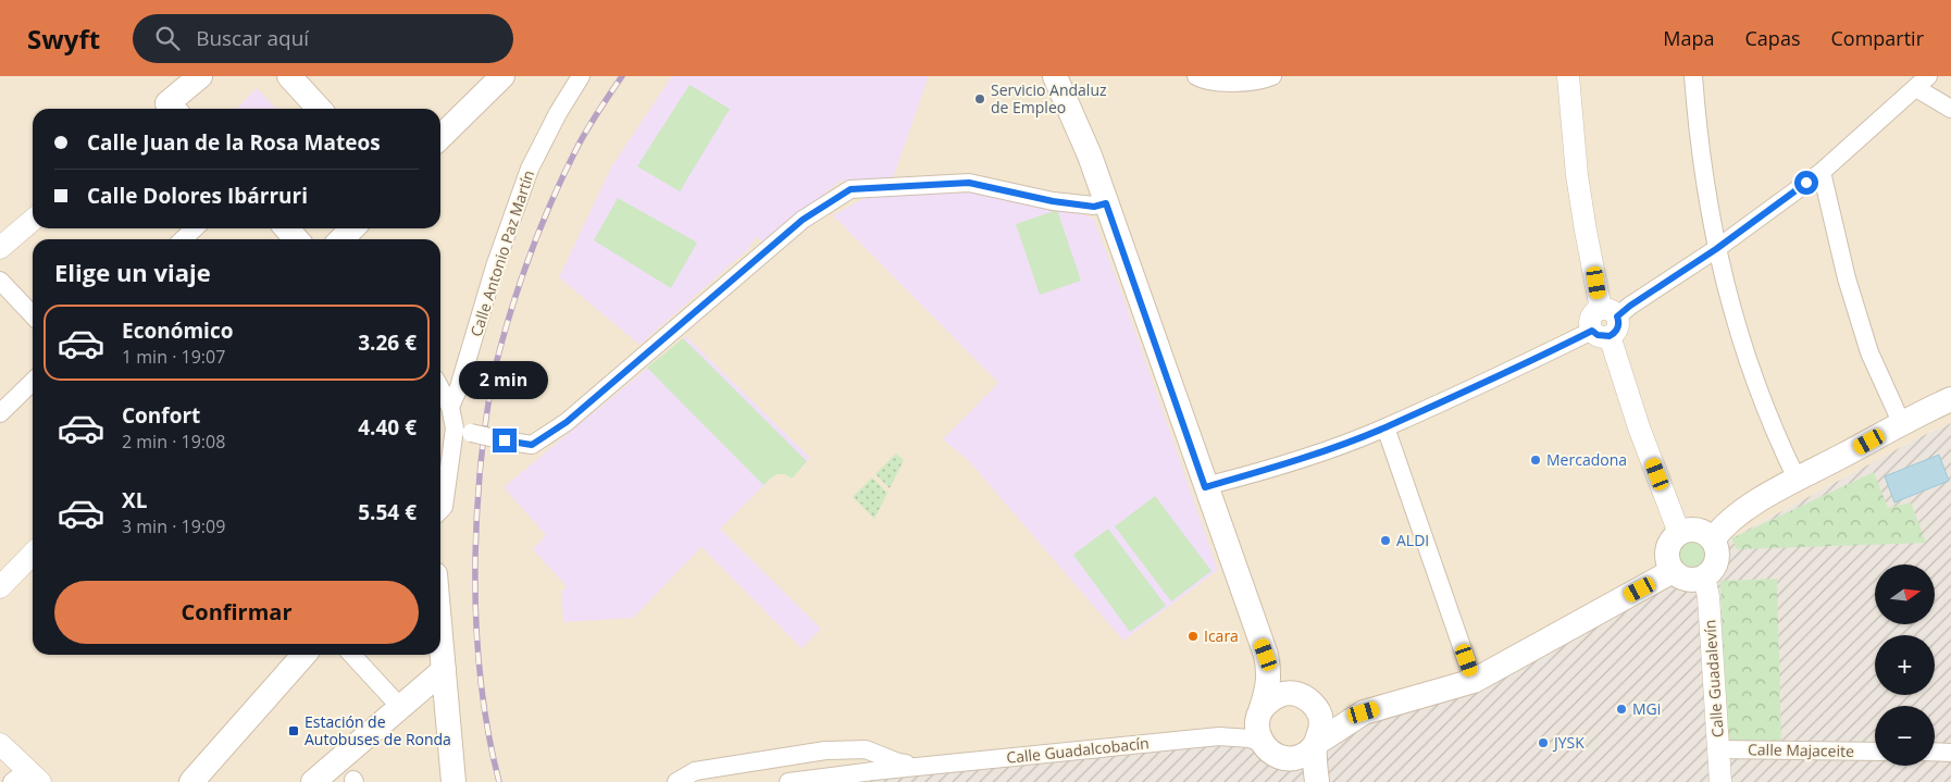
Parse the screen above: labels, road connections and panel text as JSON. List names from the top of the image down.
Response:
{
  "streets": {
    "street": [
      "Calle Antonio Paz Martín",
      "Calle Guadalevín",
      "Calle Guadalcobacín",
      "Calle Majaceite"
    ]
  },
  "crossings": [
    ["Calle Guadalevín", "Calle Majaceite"]
  ],
  "places": {
    "other": [
      "Servicio Andaluz de Empleo",
      "Mercadona",
      "ALDI",
      "Icara",
      "MGi",
      "JYSK"
    ],
    "transit": ["Estación de Autobuses de Ronda"]
  },
  "north": "right",
  "page": {
    "header": "Swyft",
    "search": "Buscar aquí",
    "nav": ["Mapa", "Capas", "Compartir"],
    "banner": ["Calle Juan de la Rosa Mateos", "Calle Dolores Ibárruri"],
    "heading": "Elige un viaje",
    "list": [
      {
        "name": "Económico",
        "note": "1 min · 19:07",
        "value": "3.26 €"
      },
      {
        "name": "Confort",
        "note": "2 min · 19:08",
        "value": "4.40 €"
      },
      {
        "name": "XL",
        "note": "3 min · 19:09",
        "value": "5.54 €"
      }
    ],
    "bubble": "2 min",
    "map_buttons": ["+", "−"],
    "buttons": "Confirmar"
  }
}
